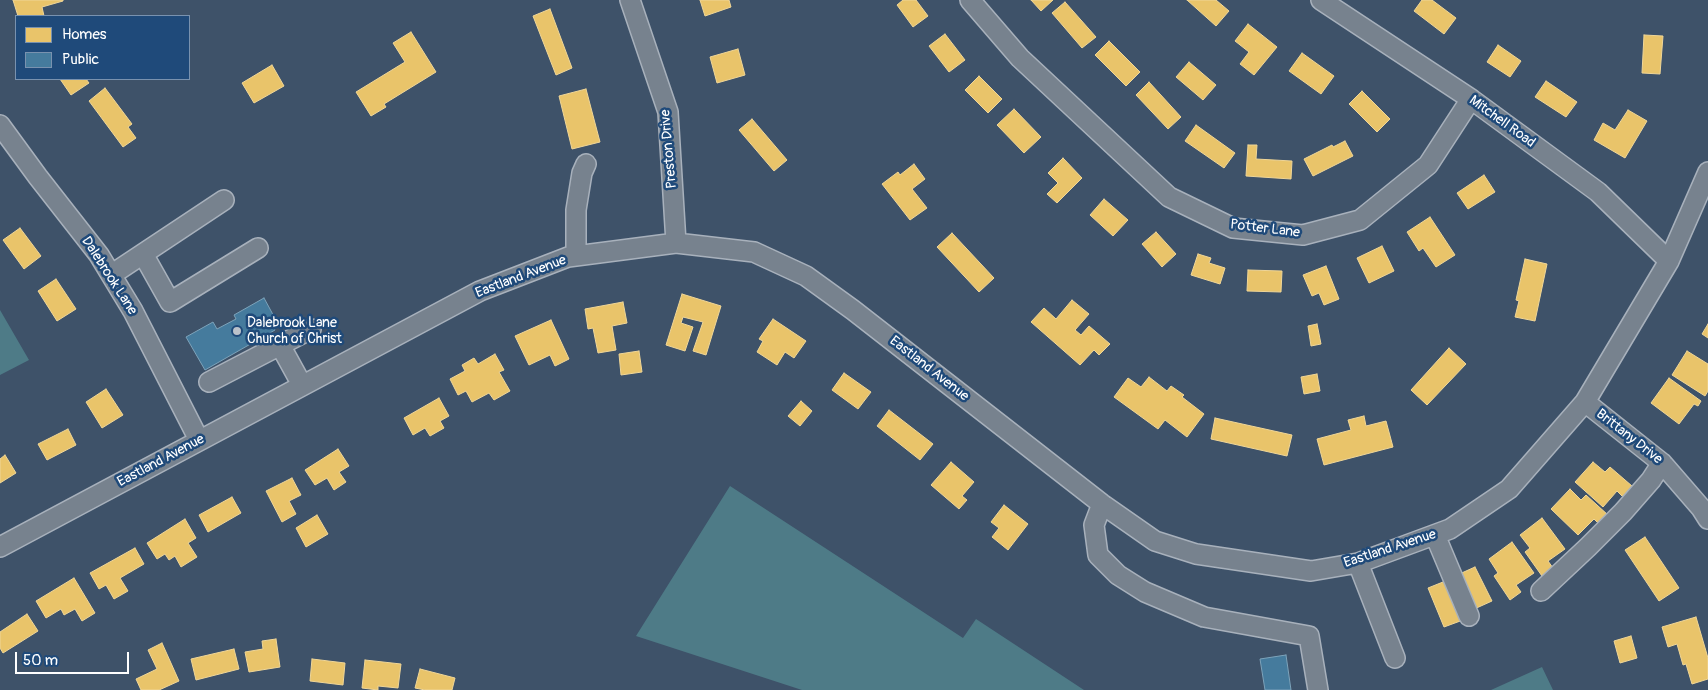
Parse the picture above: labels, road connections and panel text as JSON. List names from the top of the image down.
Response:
{
  "streets": {
    "street": [
      "Mitchell Road",
      "Preston Drive",
      "Potter Lane",
      "Dalebrook Lane",
      "Eastland Avenue",
      "Brittany Drive"
    ]
  },
  "crossings": [
    ["Mitchell Road", "Potter Lane"],
    ["Mitchell Road", "Eastland Avenue"],
    ["Preston Drive", "Eastland Avenue"],
    ["Dalebrook Lane", "Eastland Avenue"],
    ["Eastland Avenue", "Brittany Drive"]
  ],
  "places": ["Dalebrook Lane Church of Christ"],
  "legend": ["Homes", "Public"],
  "scale_bar": "50 m"
}
